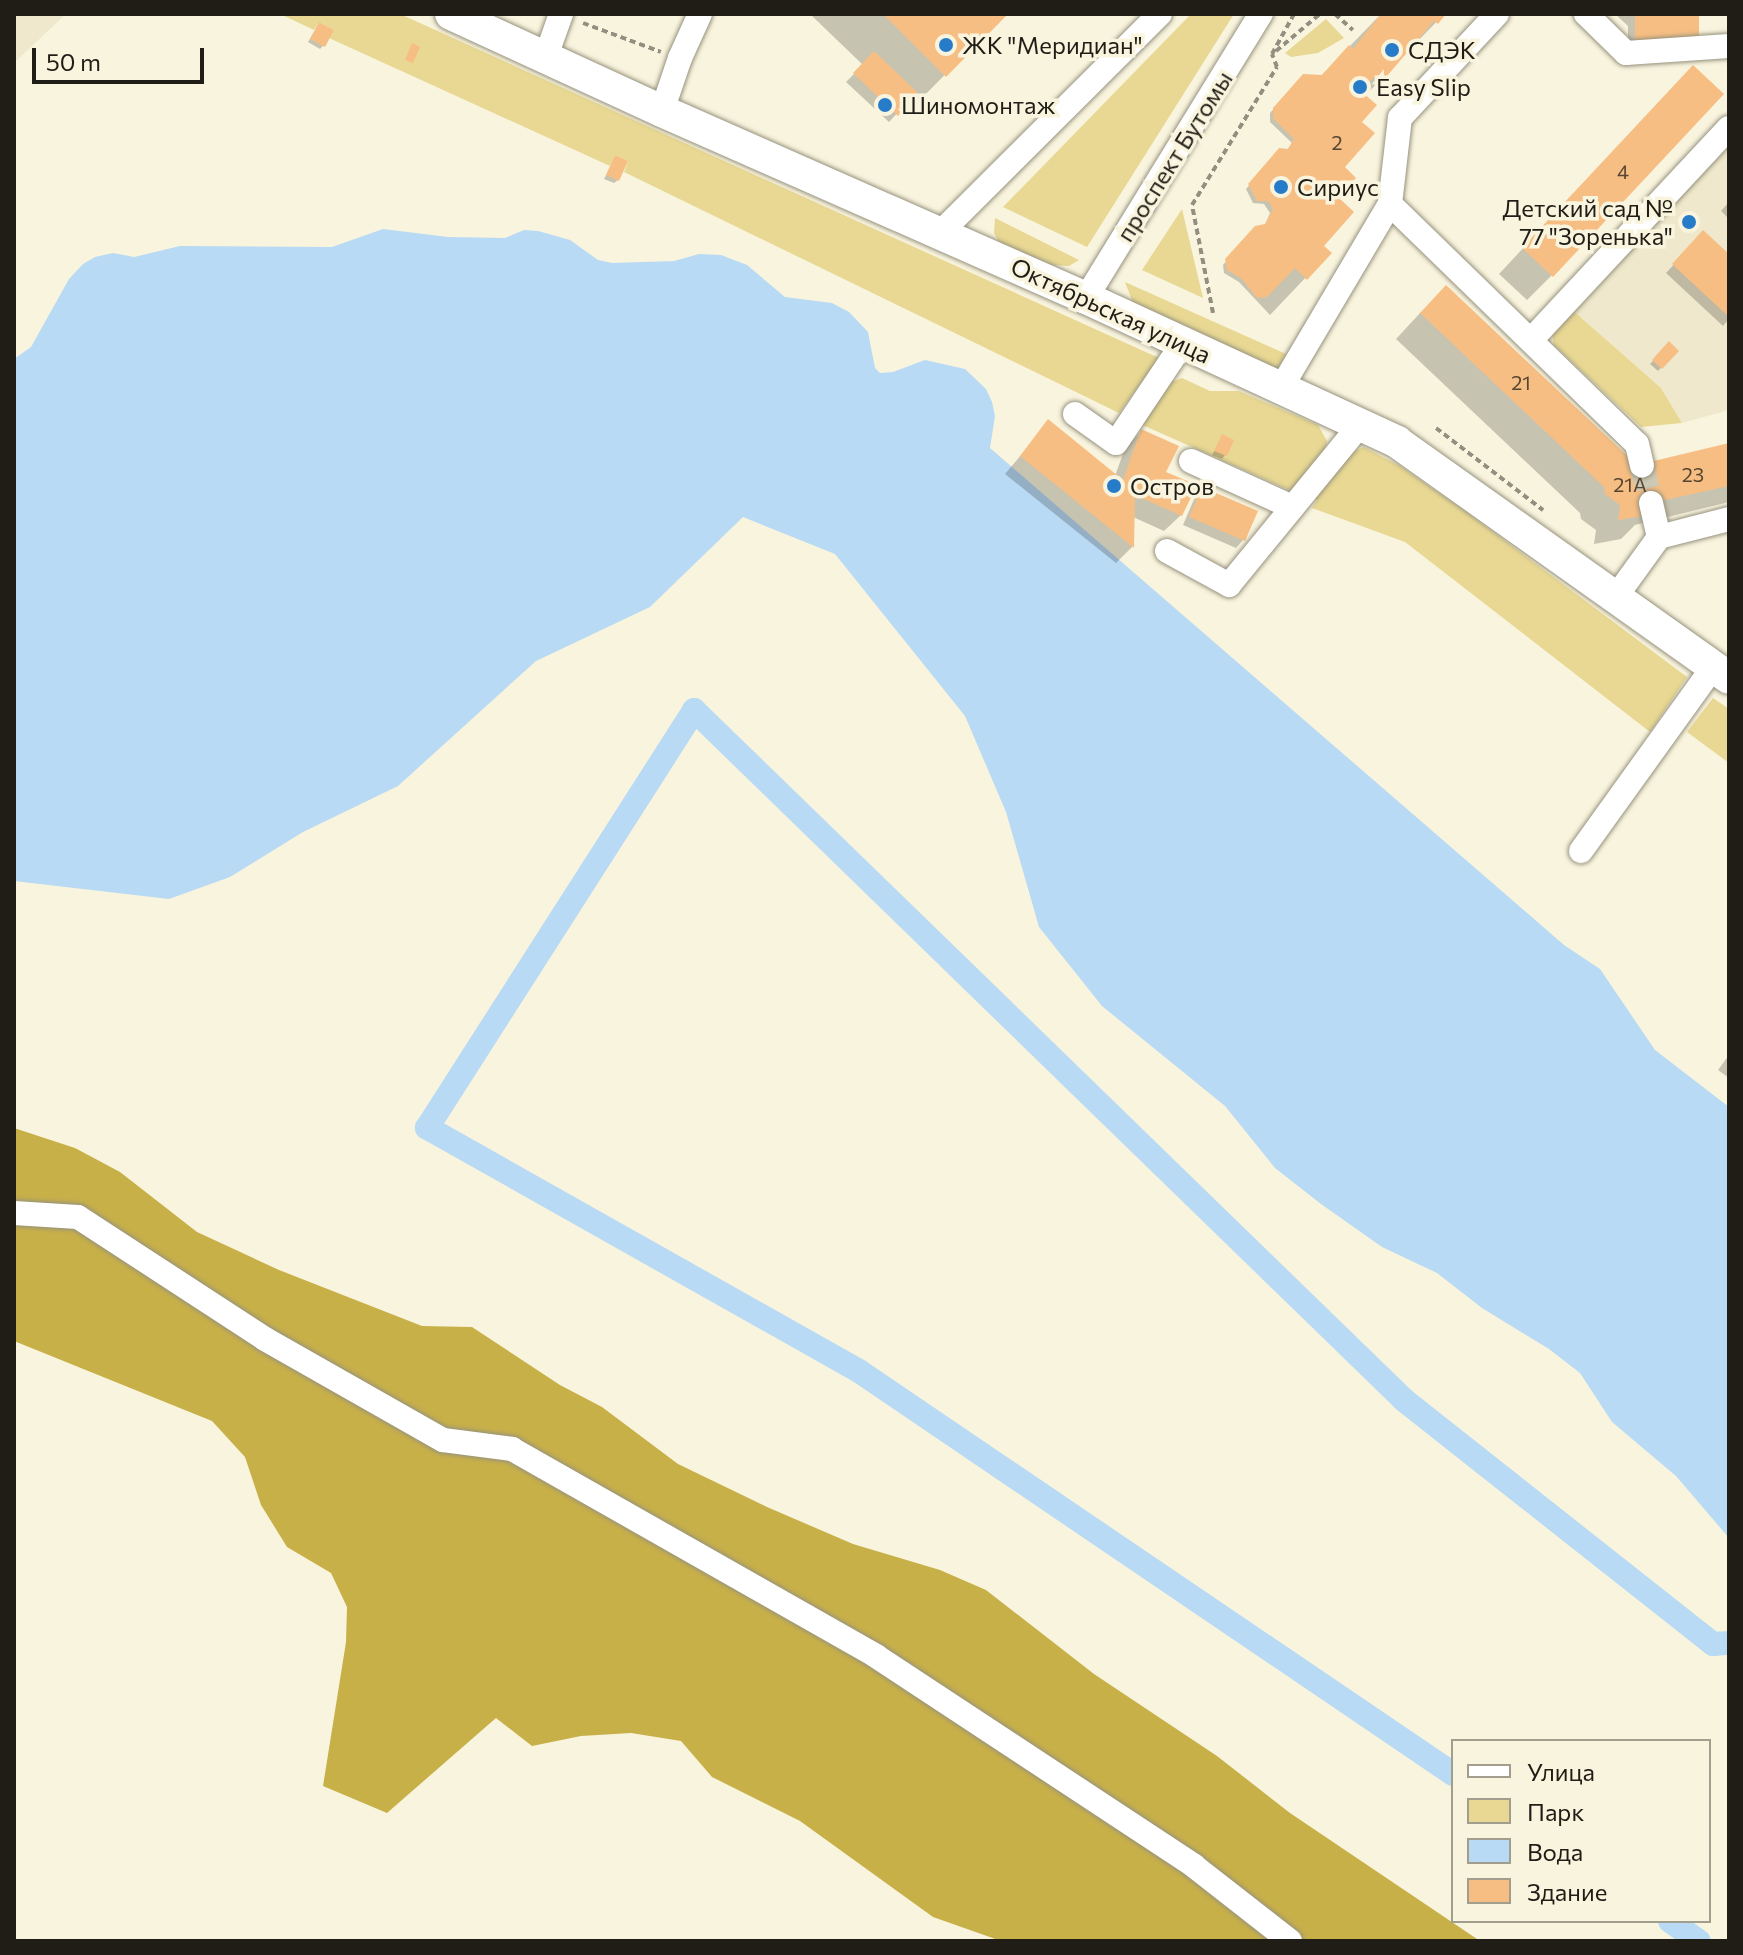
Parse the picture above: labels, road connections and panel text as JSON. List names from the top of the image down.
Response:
{
  "streets": {
    "main road": ["Октябрьская улица"],
    "street": ["проспект Бутомы"]
  },
  "crossings": [
    ["проспект Бутомы", "Октябрьская улица"]
  ],
  "places": [
    "ЖК \"Меридиан\"",
    "СДЭК",
    "Easy Slip",
    "Шиномонтаж",
    "Сириус",
    "Детский сад № 77 \"Зоренька\"",
    "Остров"
  ],
  "house_numbers": [
    "2",
    "4",
    "21",
    "23",
    "21А"
  ],
  "legend": [
    "Улица",
    "Парк",
    "Вода",
    "Здание"
  ],
  "scale_bar": "50 m"
}
